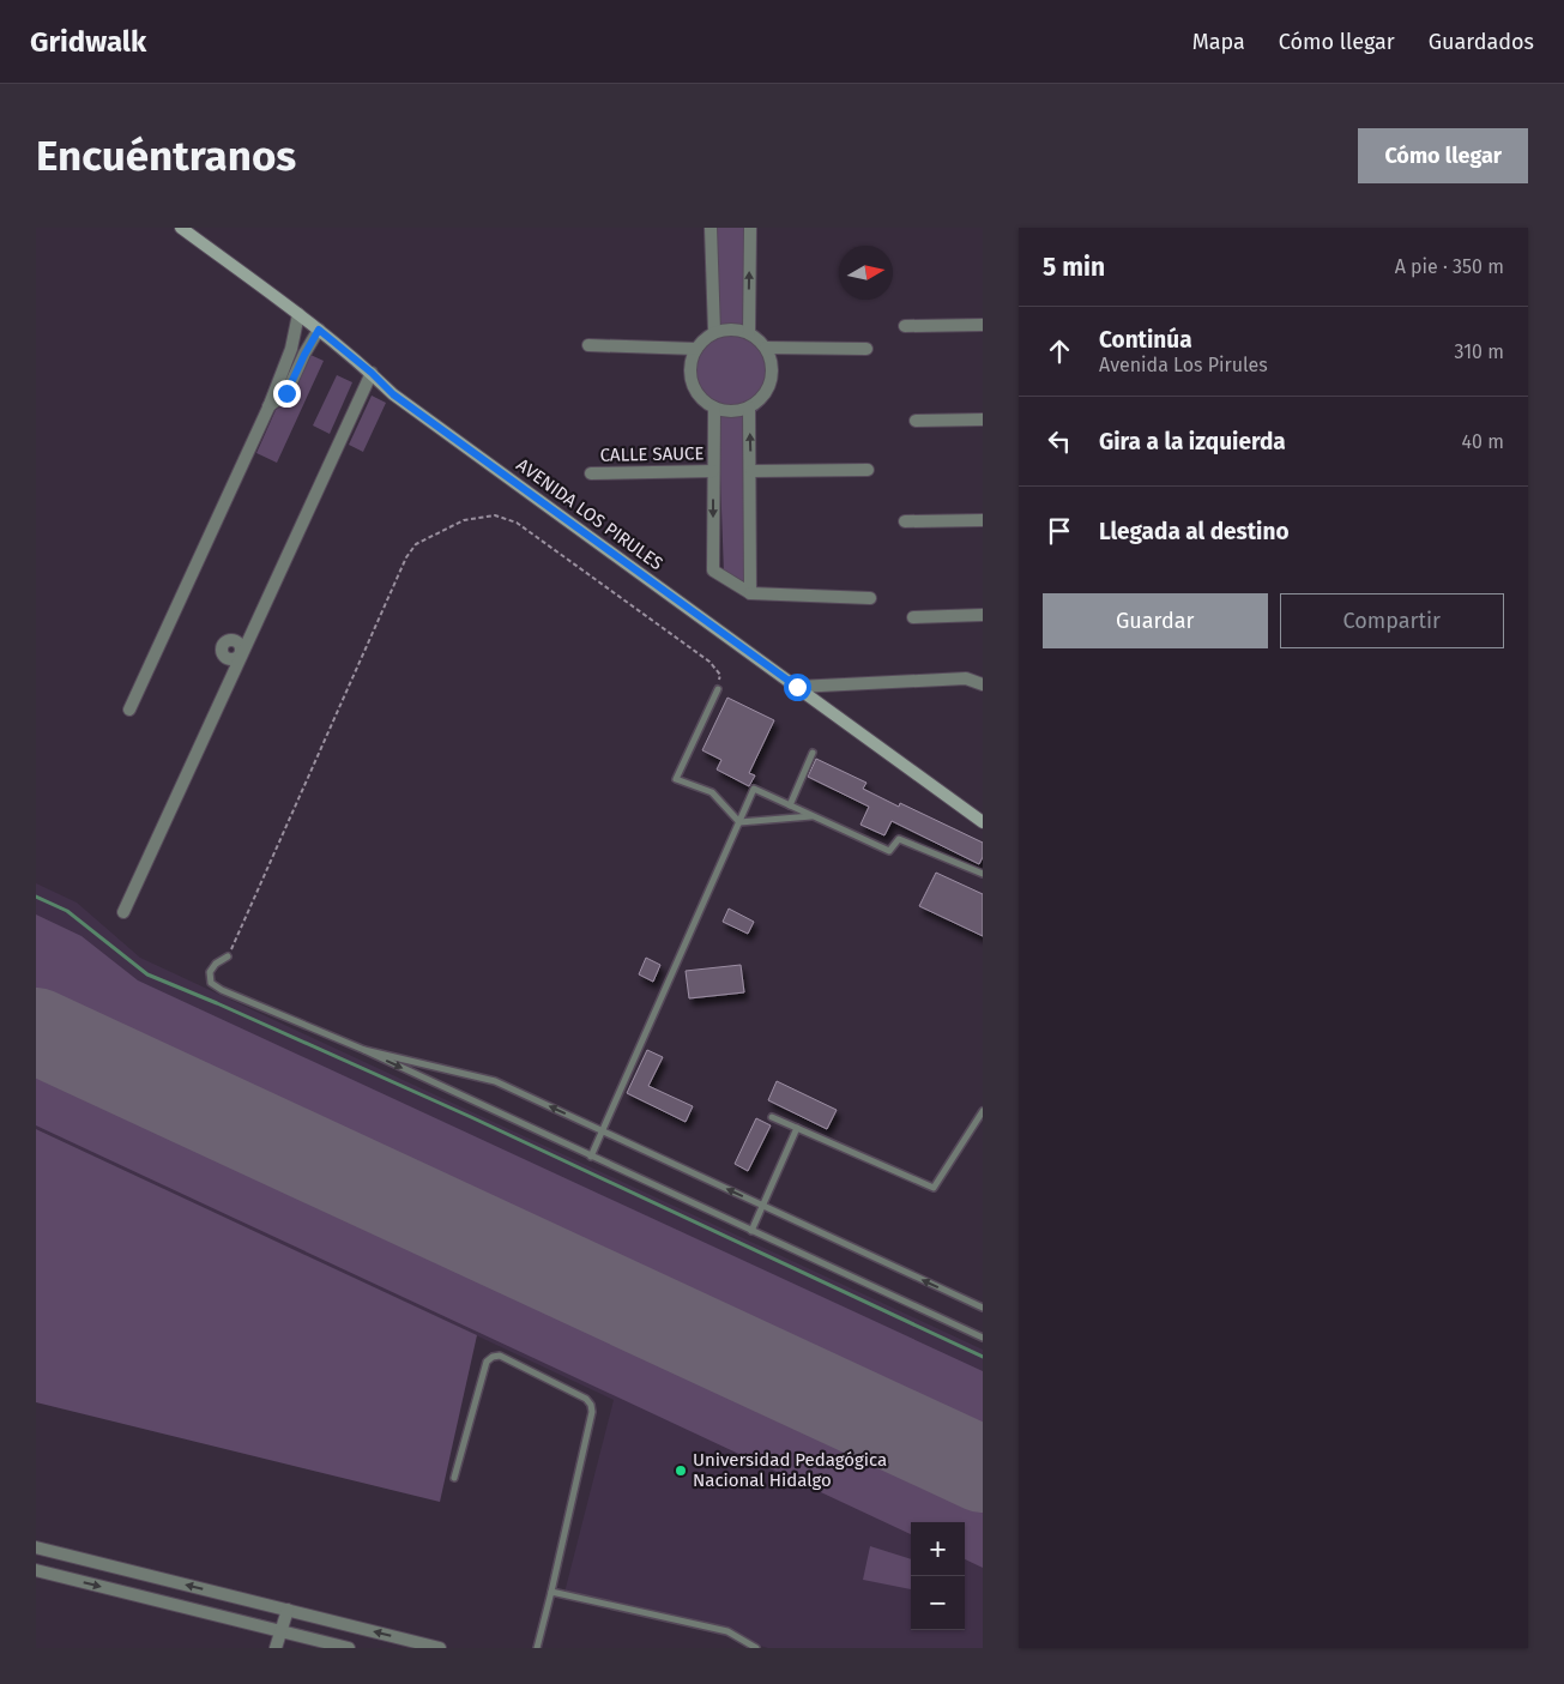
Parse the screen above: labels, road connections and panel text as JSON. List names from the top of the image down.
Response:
{
  "streets": {
    "street": ["CALLE SAUCE", "AVENIDA LOS PIRULES"]
  },
  "places": ["Universidad Pedagógica Nacional Hidalgo"],
  "north": "right",
  "page": {
    "header": "Gridwalk",
    "nav": ["Mapa", "Cómo llegar", "Guardados"],
    "buttons": [
      "Cómo llegar",
      ["Guardar", "Compartir"]
    ],
    "title": "Encuéntranos",
    "heading": ["5 min", "A pie · 350 m"],
    "list": [
      ["Continúa", "Avenida Los Pirules", "310 m"],
      ["Gira a la izquierda", "40 m"],
      "Llegada al destino"
    ],
    "map_buttons": ["+", "−"]
  }
}
